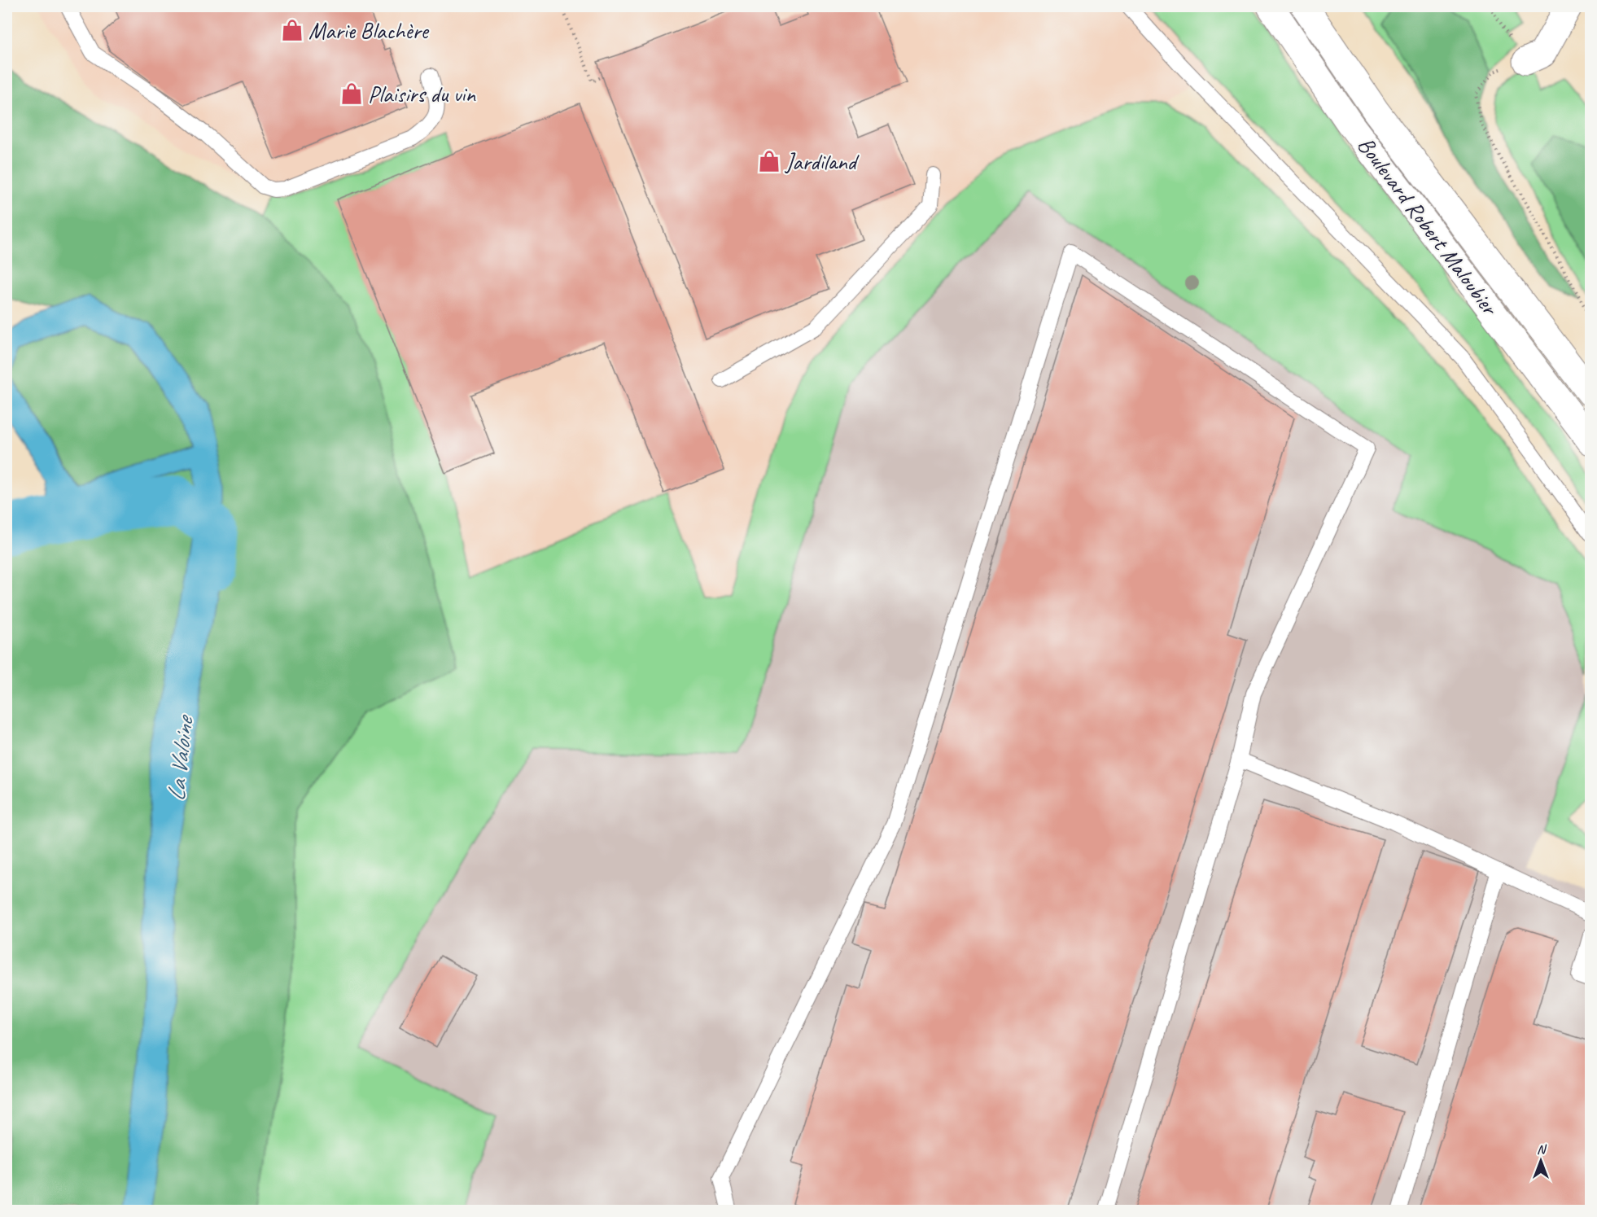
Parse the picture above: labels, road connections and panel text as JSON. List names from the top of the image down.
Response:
{
  "streets": {
    "main road": ["Boulevard Robert Maloubier"]
  },
  "water": ["La Valoine"],
  "places": {
    "shop": ["Marie Blachère", "Plaisirs du vin", "Jardiland"]
  },
  "north": "top"
}
